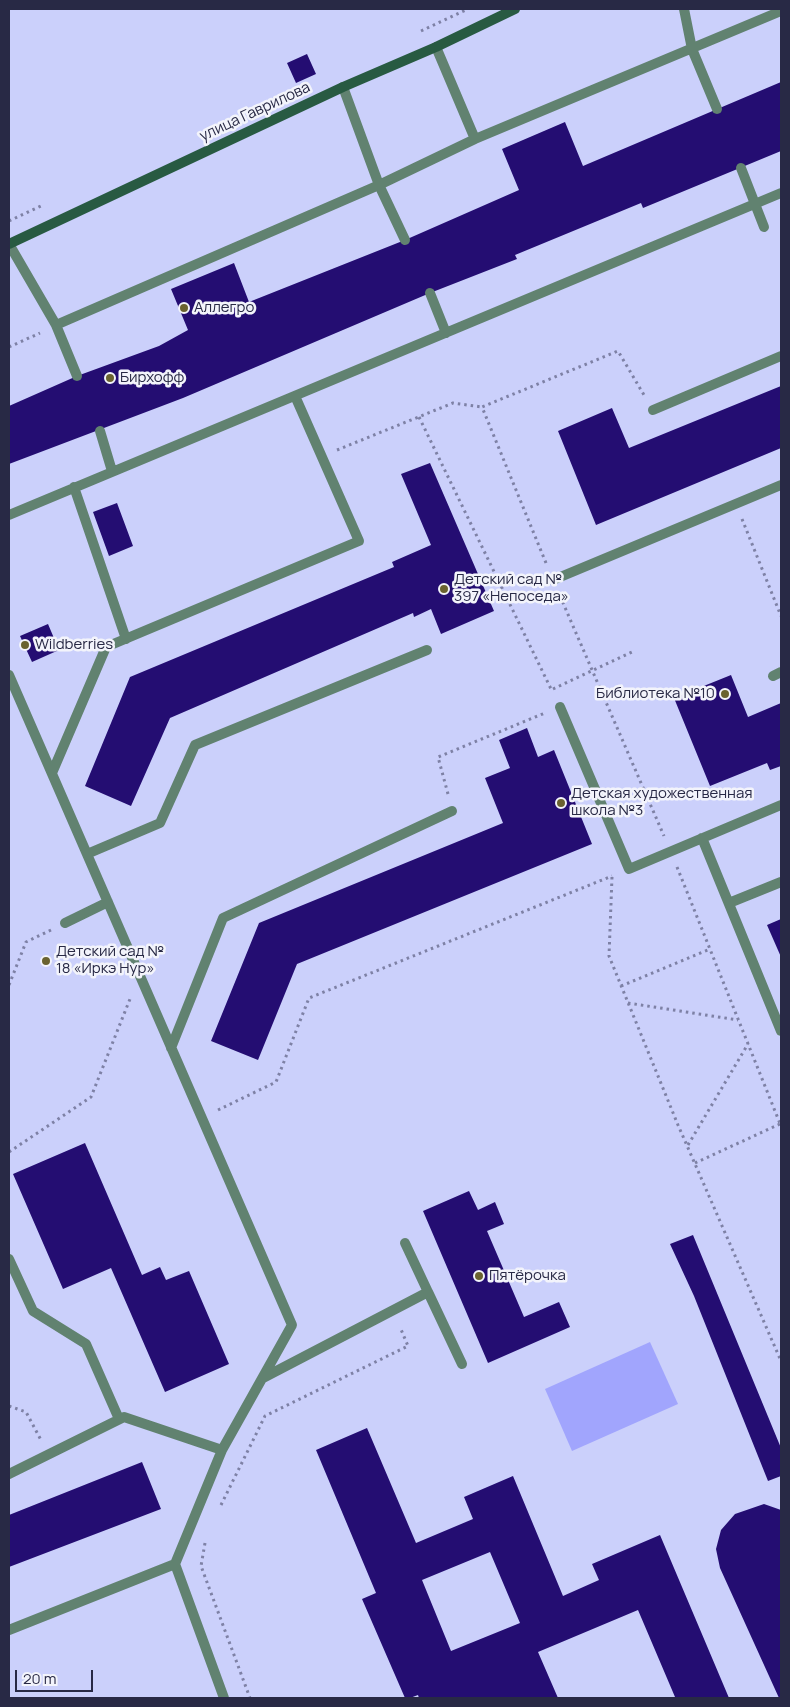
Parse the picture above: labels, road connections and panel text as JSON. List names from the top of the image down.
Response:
{
  "streets": {
    "street": ["улица Гаврилова"]
  },
  "places": [
    "Аллегро",
    "Бирхофф",
    "Детский сад № 397 «Непоседа»",
    "Wildberries",
    "Библиотека №10",
    "Детская художественная школа №3",
    "Детский сад № 18 «Иркэ Нур»",
    "Пятёрочка"
  ],
  "scale_bar": "20 m"
}
